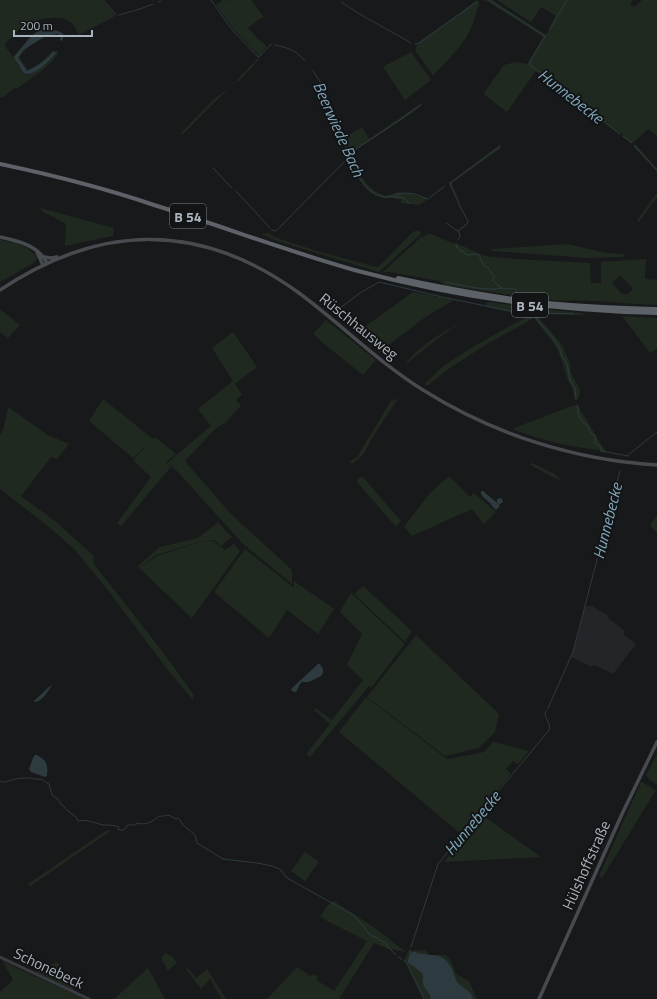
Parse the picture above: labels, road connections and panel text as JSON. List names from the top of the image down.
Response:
{
  "streets": {
    "highway": ["B 54"],
    "main road": ["Rüschhausweg", "Hülshoffstraße"],
    "street": ["Schonebeck"]
  },
  "water": ["Hunnebecke", "Beerwiede Bach"],
  "scale_bar": "200 m"
}
